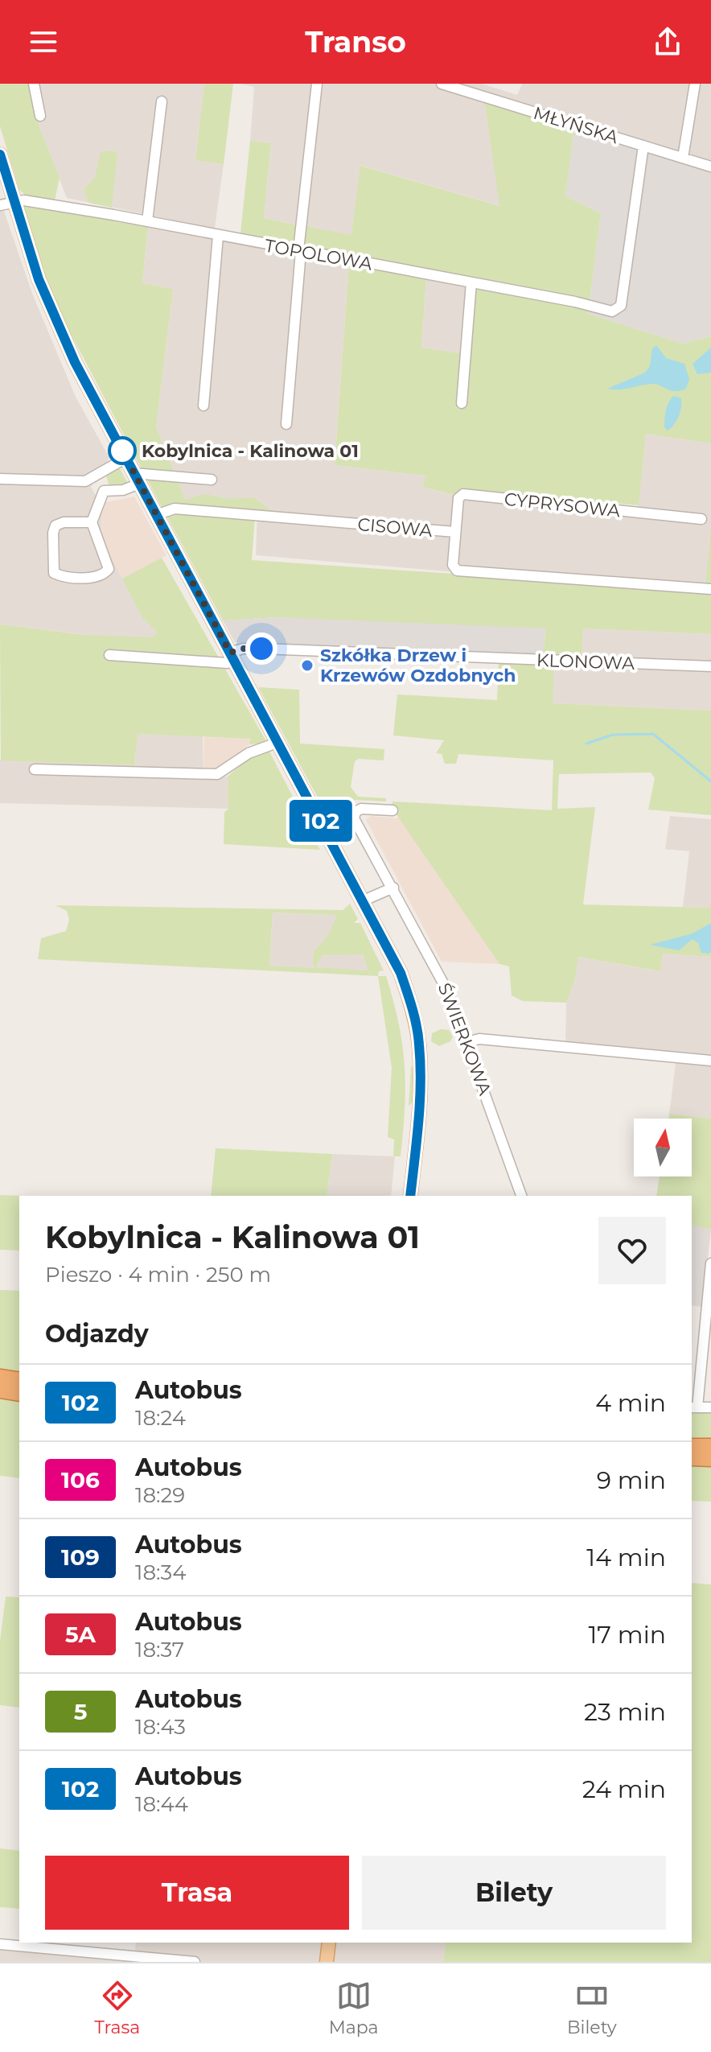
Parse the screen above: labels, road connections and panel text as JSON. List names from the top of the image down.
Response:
{
  "streets": {
    "street": [
      "MŁYŃSKA",
      "TOPOLOWA",
      "CYPRYSOWA",
      "CISOWA",
      "KLONOWA",
      "ŚWIERKOWA"
    ]
  },
  "crossings": [
    ["MŁYŃSKA", "TOPOLOWA"],
    ["CYPRYSOWA", "CISOWA"]
  ],
  "places": ["Kobylnica - Kalinowa 01", "Szkółka Drzew i Krzewów Ozdobnych"],
  "lines": ["bus line 102"],
  "north": "top",
  "page": {
    "header": "Transo",
    "on_map": "102",
    "heading": [
      ["Kobylnica - Kalinowa 01", "Pieszo · 4 min · 250 m"],
      "Odjazdy"
    ],
    "list": [
      {
        "mark": "102",
        "name": "Autobus",
        "note": "18:24",
        "value": "4 min"
      },
      {
        "mark": "106",
        "name": "Autobus",
        "note": "18:29",
        "value": "9 min"
      },
      {
        "mark": "109",
        "name": "Autobus",
        "note": "18:34",
        "value": "14 min"
      },
      {
        "mark": "5A",
        "name": "Autobus",
        "note": "18:37",
        "value": "17 min"
      },
      {
        "mark": "5",
        "name": "Autobus",
        "note": "18:43",
        "value": "23 min"
      },
      {
        "mark": "102",
        "name": "Autobus",
        "note": "18:44",
        "value": "24 min"
      }
    ],
    "buttons": ["Trasa", "Bilety"],
    "tabs": ["Trasa", "Mapa", "Bilety"]
  }
}
